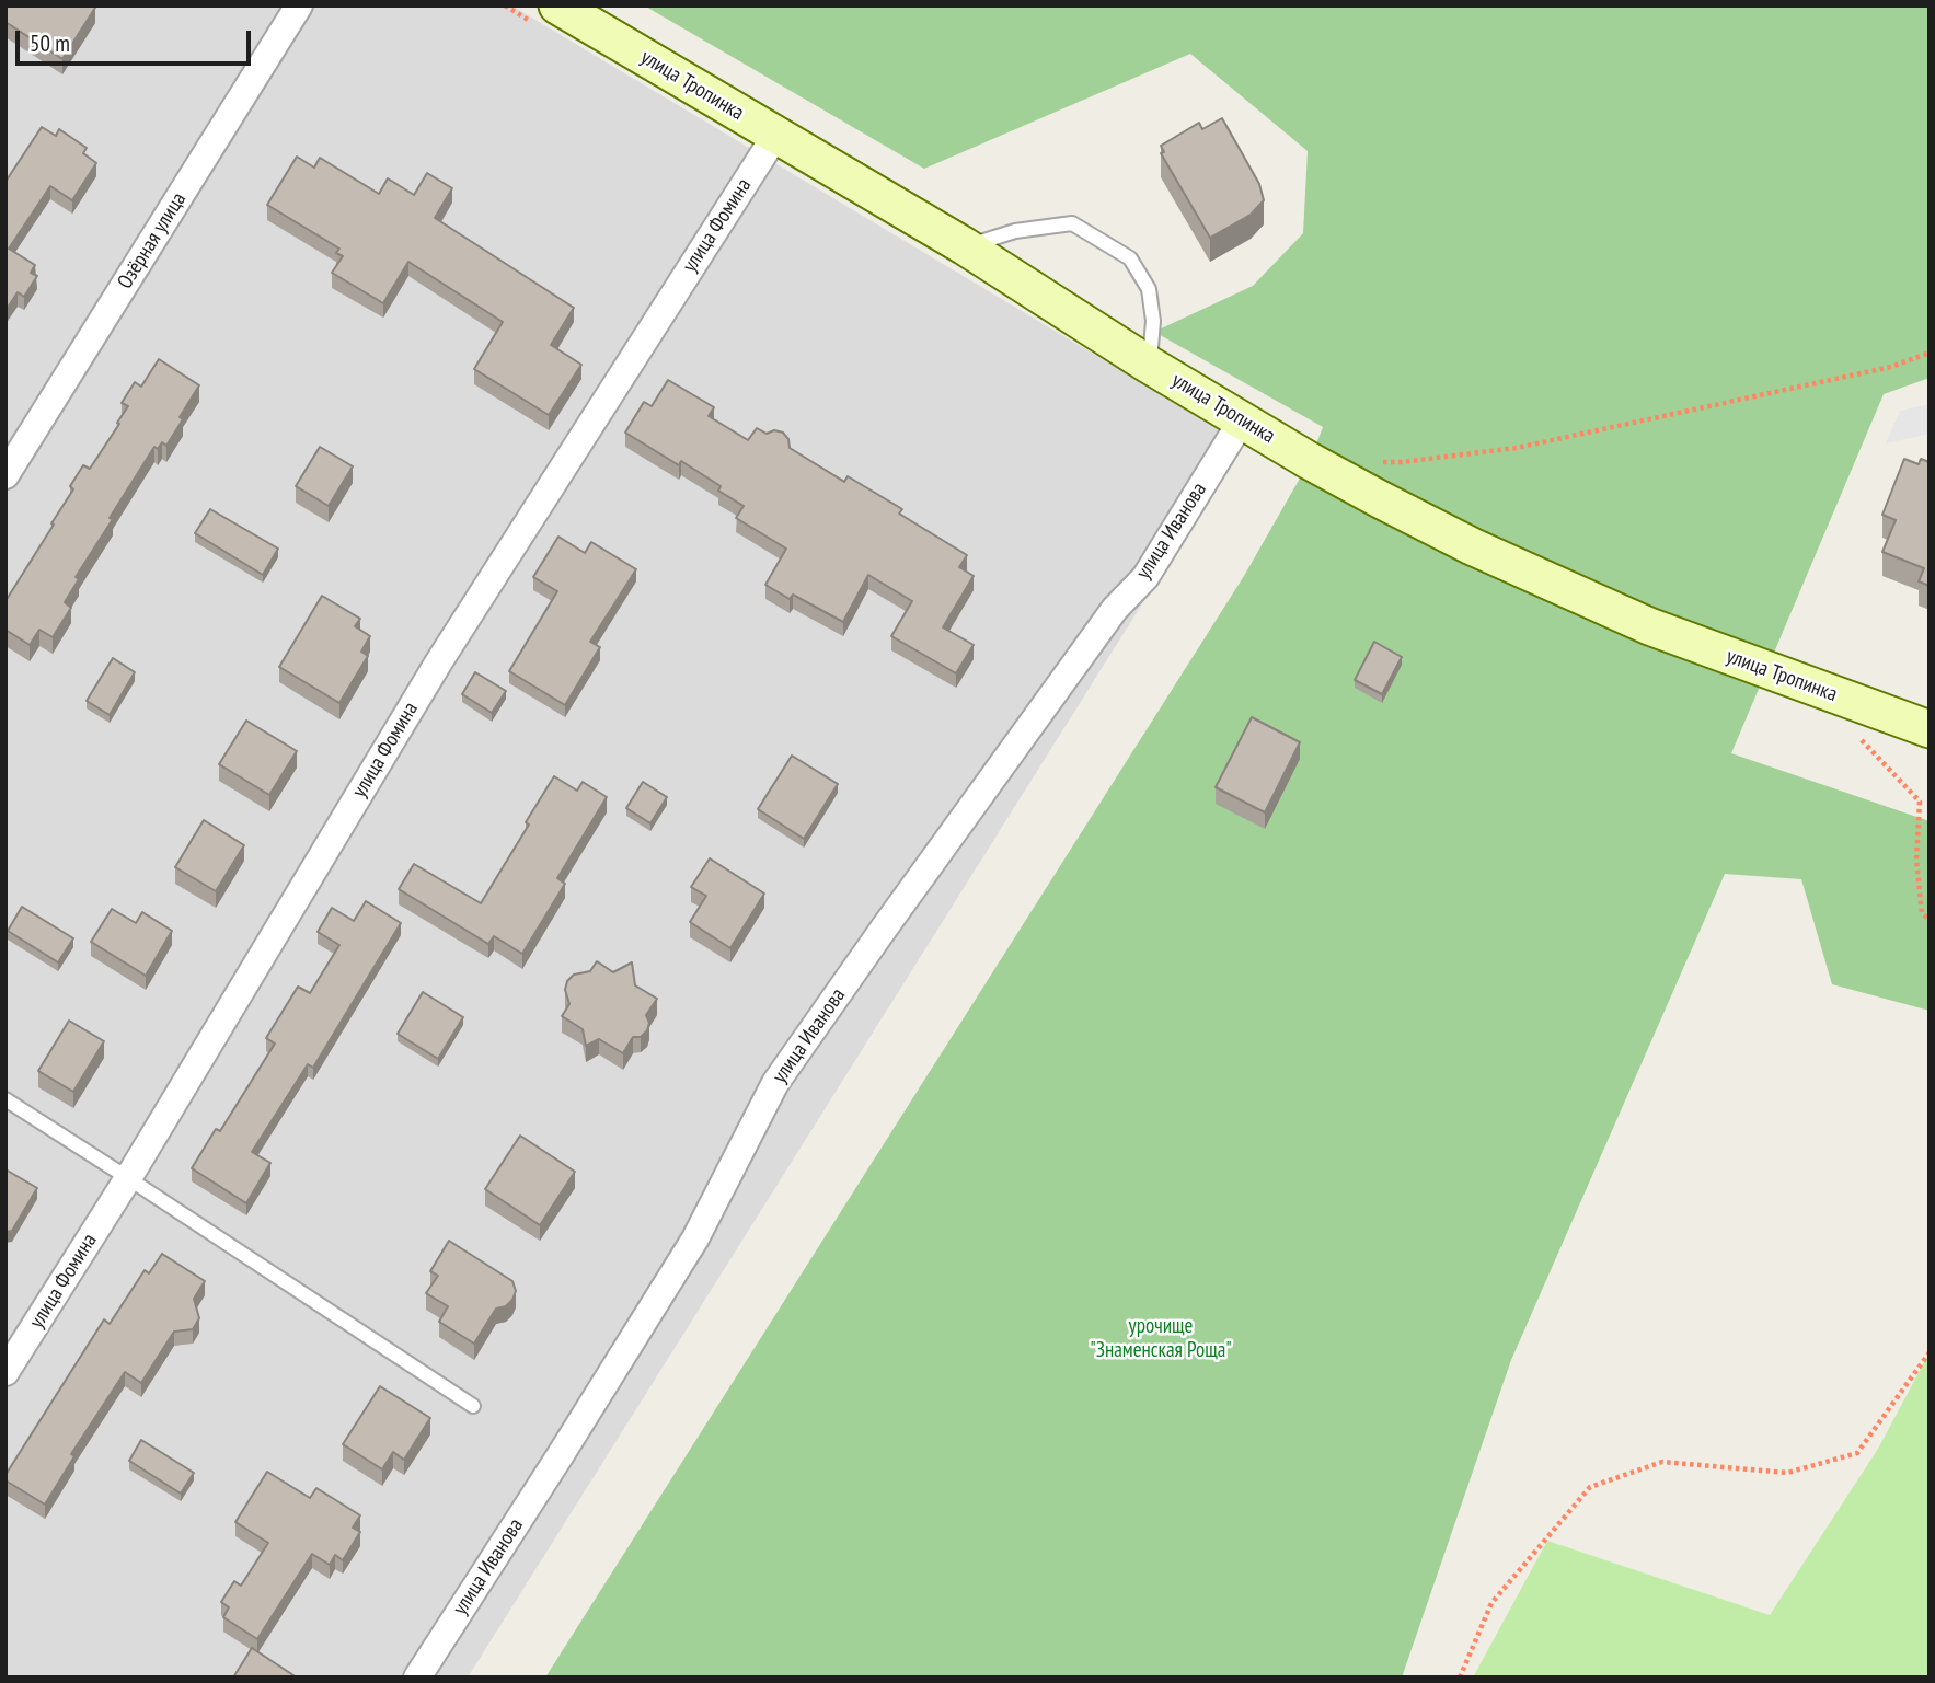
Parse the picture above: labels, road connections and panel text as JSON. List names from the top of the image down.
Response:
{
  "streets": {
    "main road": ["улица Тропинка"],
    "street": ["улица Фомина", "Озёрная улица", "улица Иванова"]
  },
  "crossings": [
    ["улица Тропинка", "улица Фомина"],
    ["улица Тропинка", "улица Иванова"]
  ],
  "parks": ["урочище \"Знаменская Роща\""],
  "scale_bar": "50 m"
}
